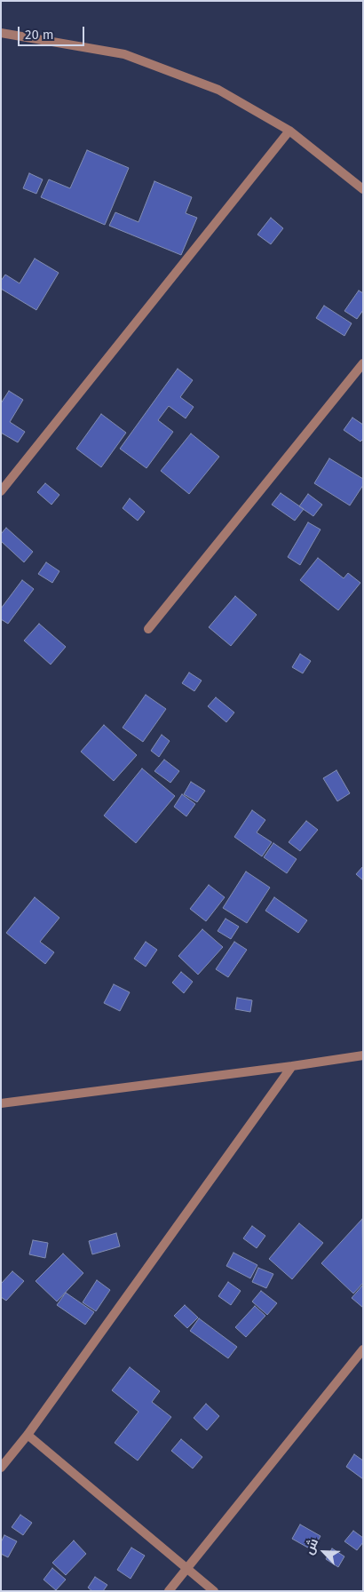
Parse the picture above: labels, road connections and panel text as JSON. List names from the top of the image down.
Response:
{
  "scale_bar": "20 m",
  "north": "top left"
}
